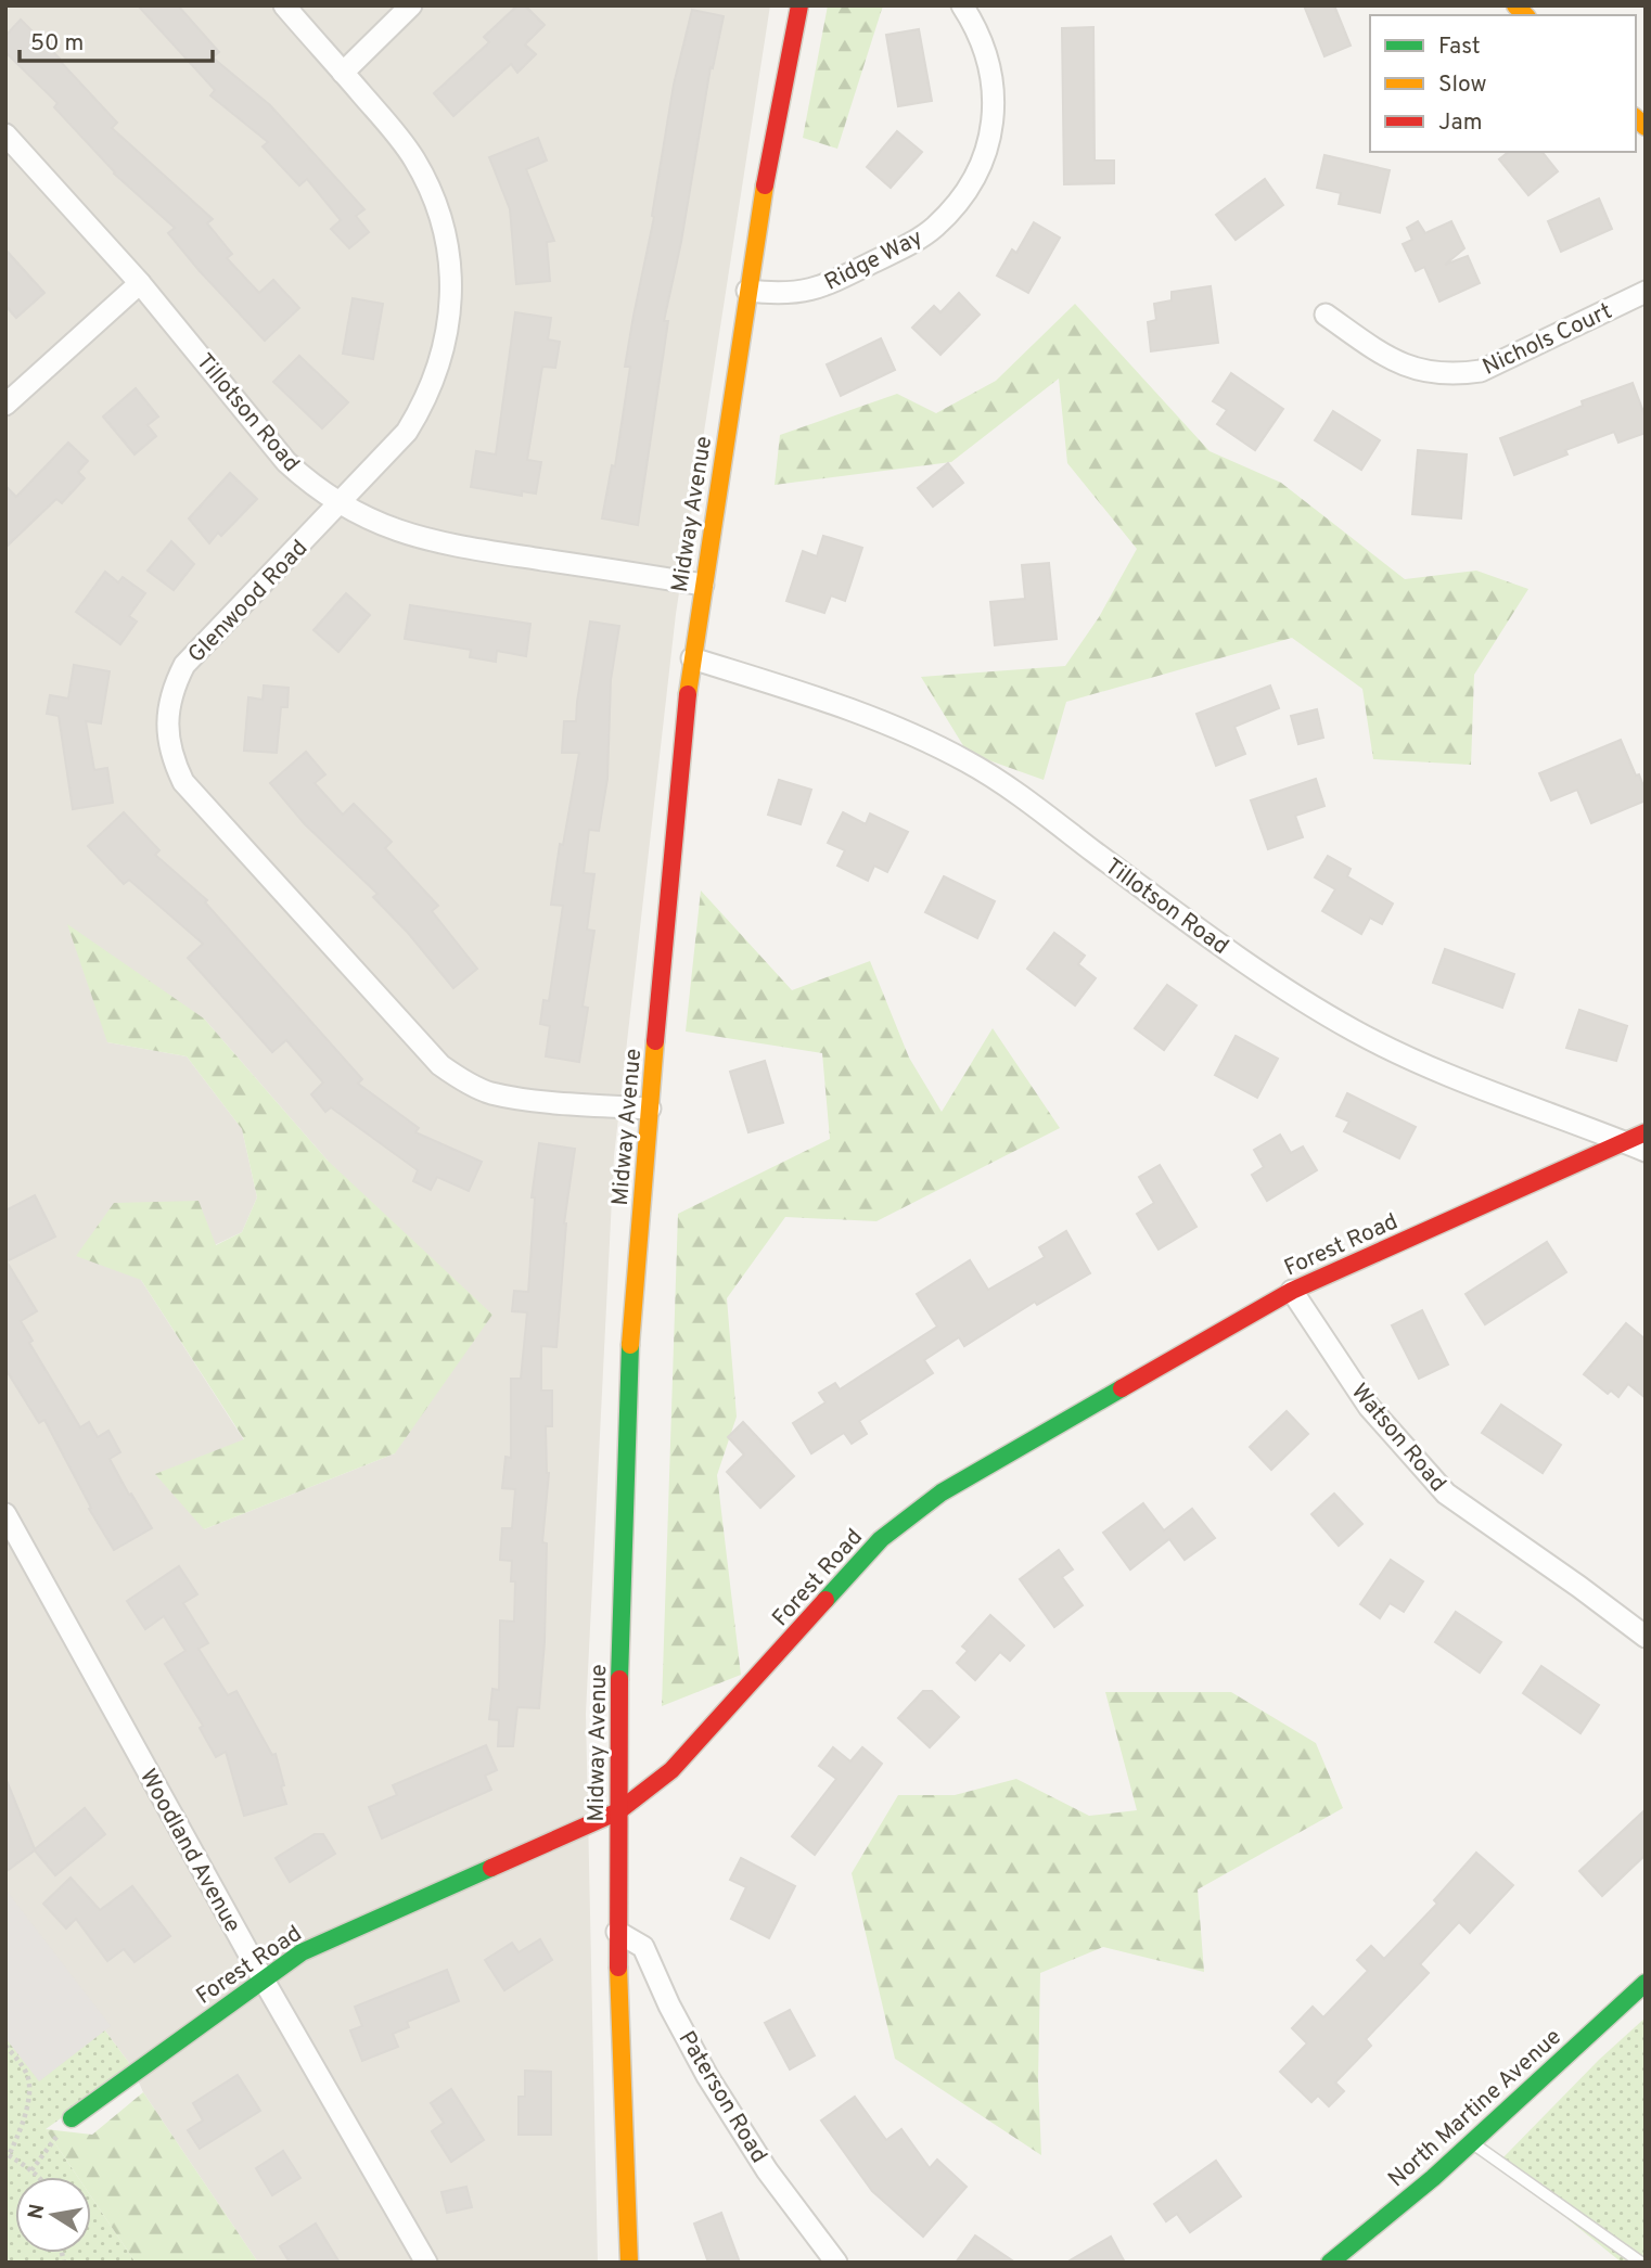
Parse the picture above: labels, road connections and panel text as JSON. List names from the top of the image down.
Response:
{
  "streets": {
    "main road": ["Midway Avenue", "Forest Road", "North Martine Avenue"],
    "street": [
      "Ridge Way",
      "Nichols Court",
      "Tillotson Road",
      "Glenwood Road",
      "Watson Road",
      "Woodland Avenue",
      "Paterson Road"
    ]
  },
  "crossings": [
    ["Ridge Way", "Midway Avenue"],
    ["Tillotson Road", "Midway Avenue"],
    ["Tillotson Road", "Glenwood Road"],
    ["Tillotson Road", "Forest Road"],
    ["Midway Avenue", "Glenwood Road"],
    ["Midway Avenue", "Forest Road"],
    ["Midway Avenue", "Paterson Road"],
    ["Forest Road", "Watson Road"],
    ["Forest Road", "Woodland Avenue"]
  ],
  "legend": ["Fast", "Slow", "Jam"],
  "scale_bar": "50 m",
  "north": "left"
}
